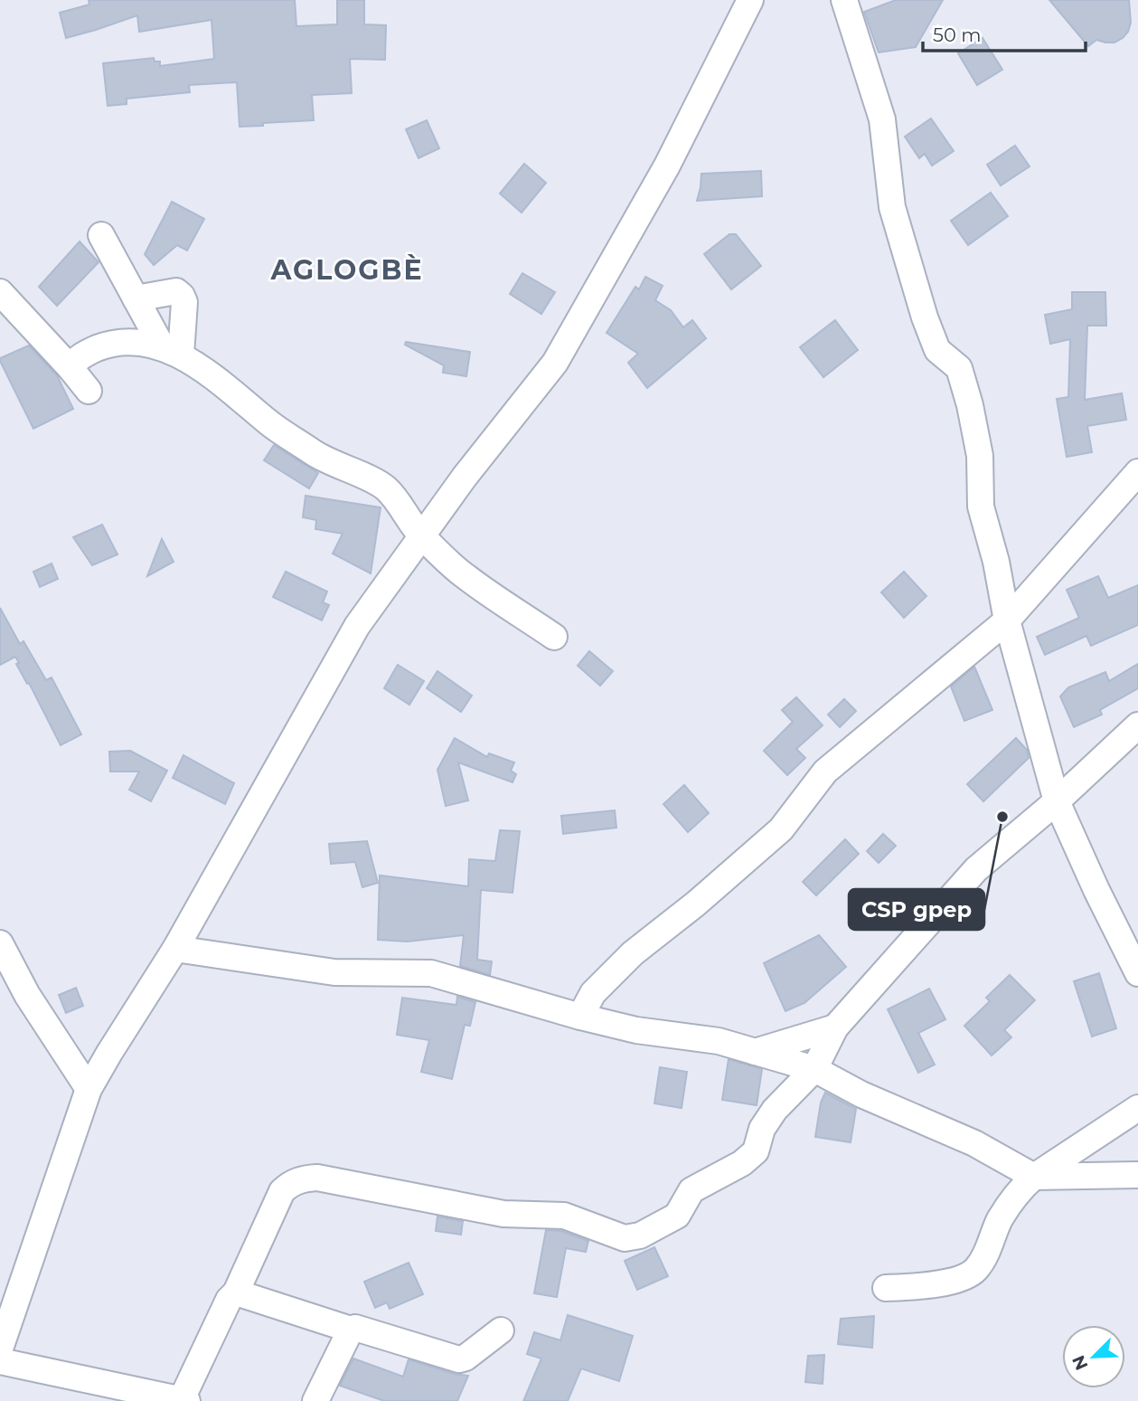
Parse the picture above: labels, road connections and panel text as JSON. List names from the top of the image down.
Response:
{
  "districts": ["AGLOGBÈ"],
  "places": ["CSP gpep"],
  "scale_bar": "50 m",
  "north": "bottom left"
}
